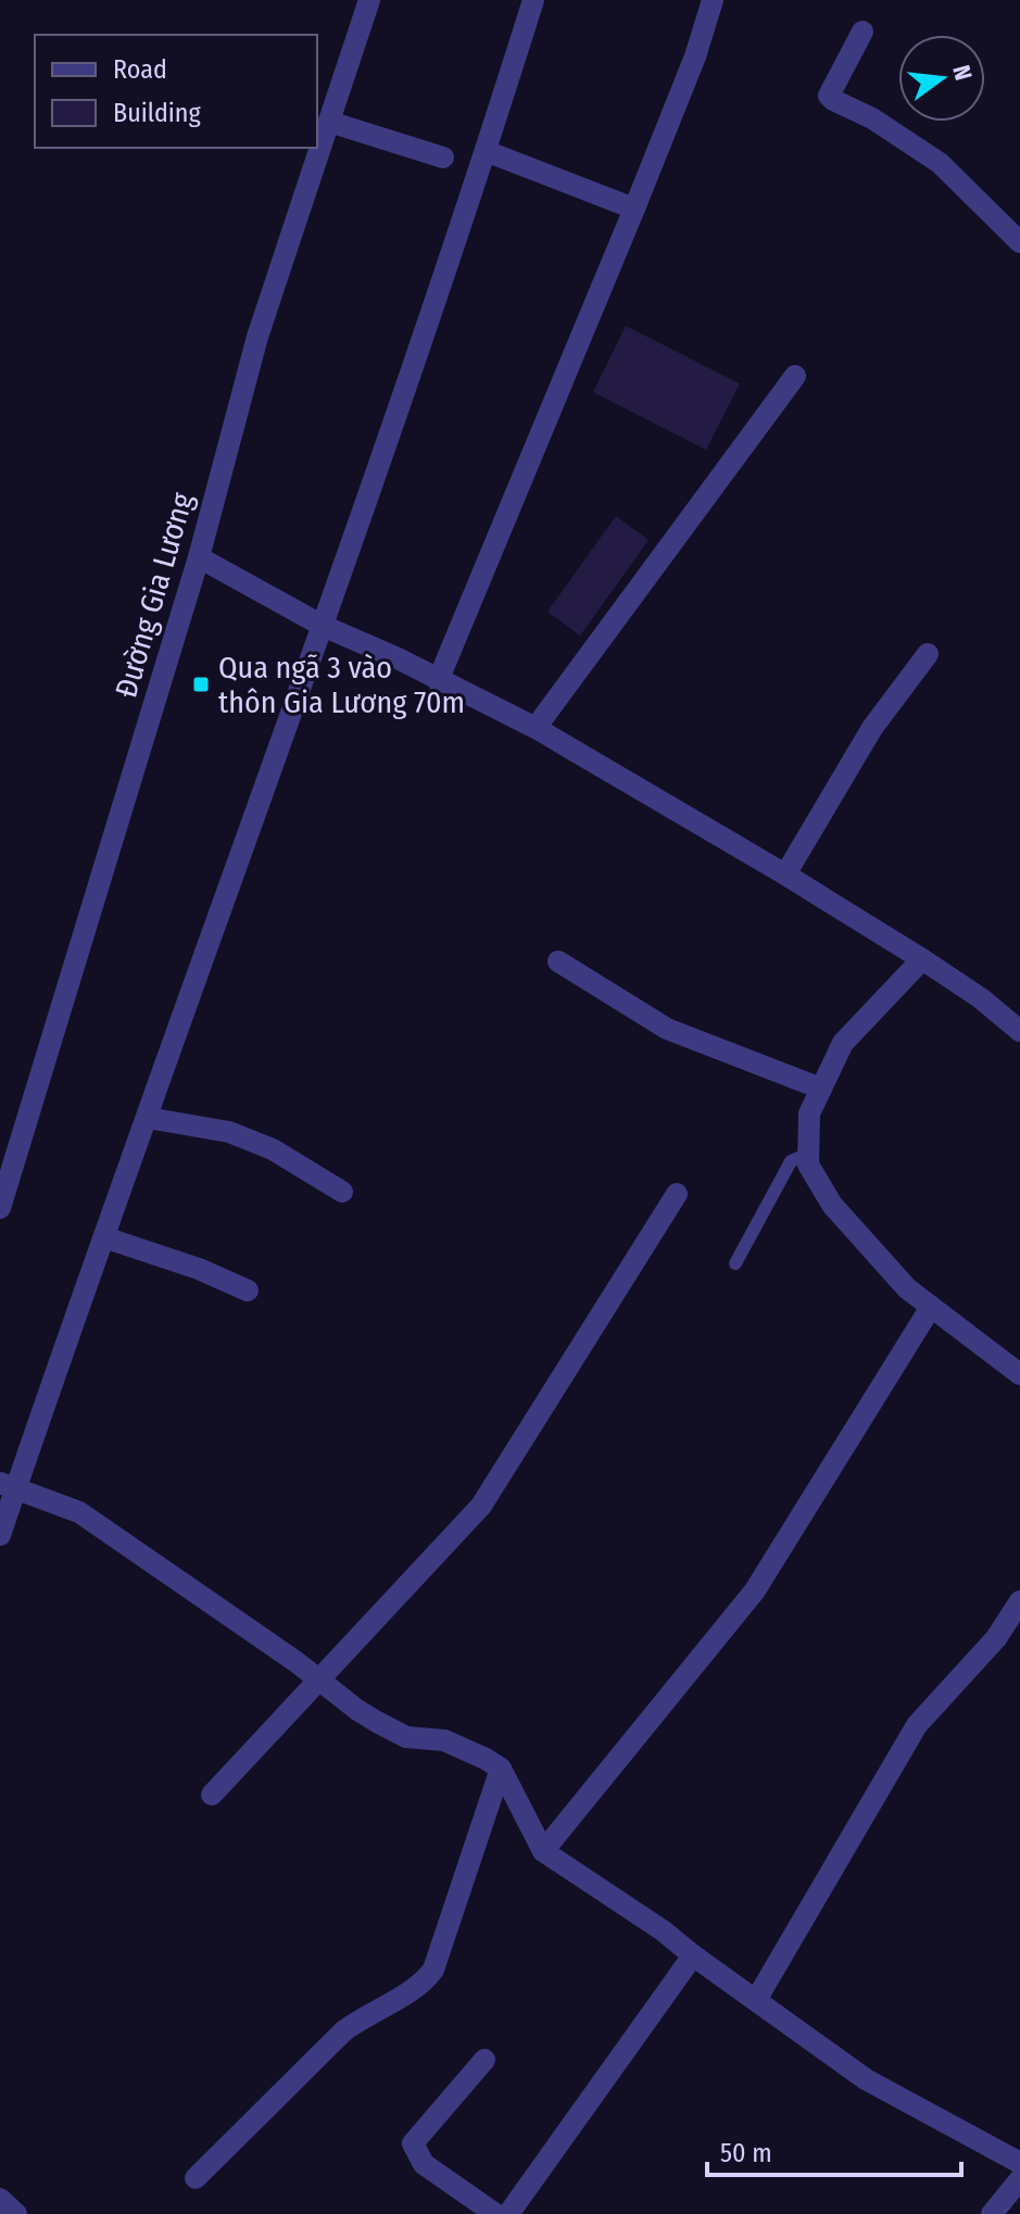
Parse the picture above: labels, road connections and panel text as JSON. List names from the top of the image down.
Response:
{
  "streets": {
    "street": ["Đường Gia Lương"]
  },
  "places": {
    "transit": ["Qua ngã 3 vào thôn Gia Lương 70m"]
  },
  "legend": ["Road", "Building"],
  "scale_bar": "50 m",
  "north": "right"
}
